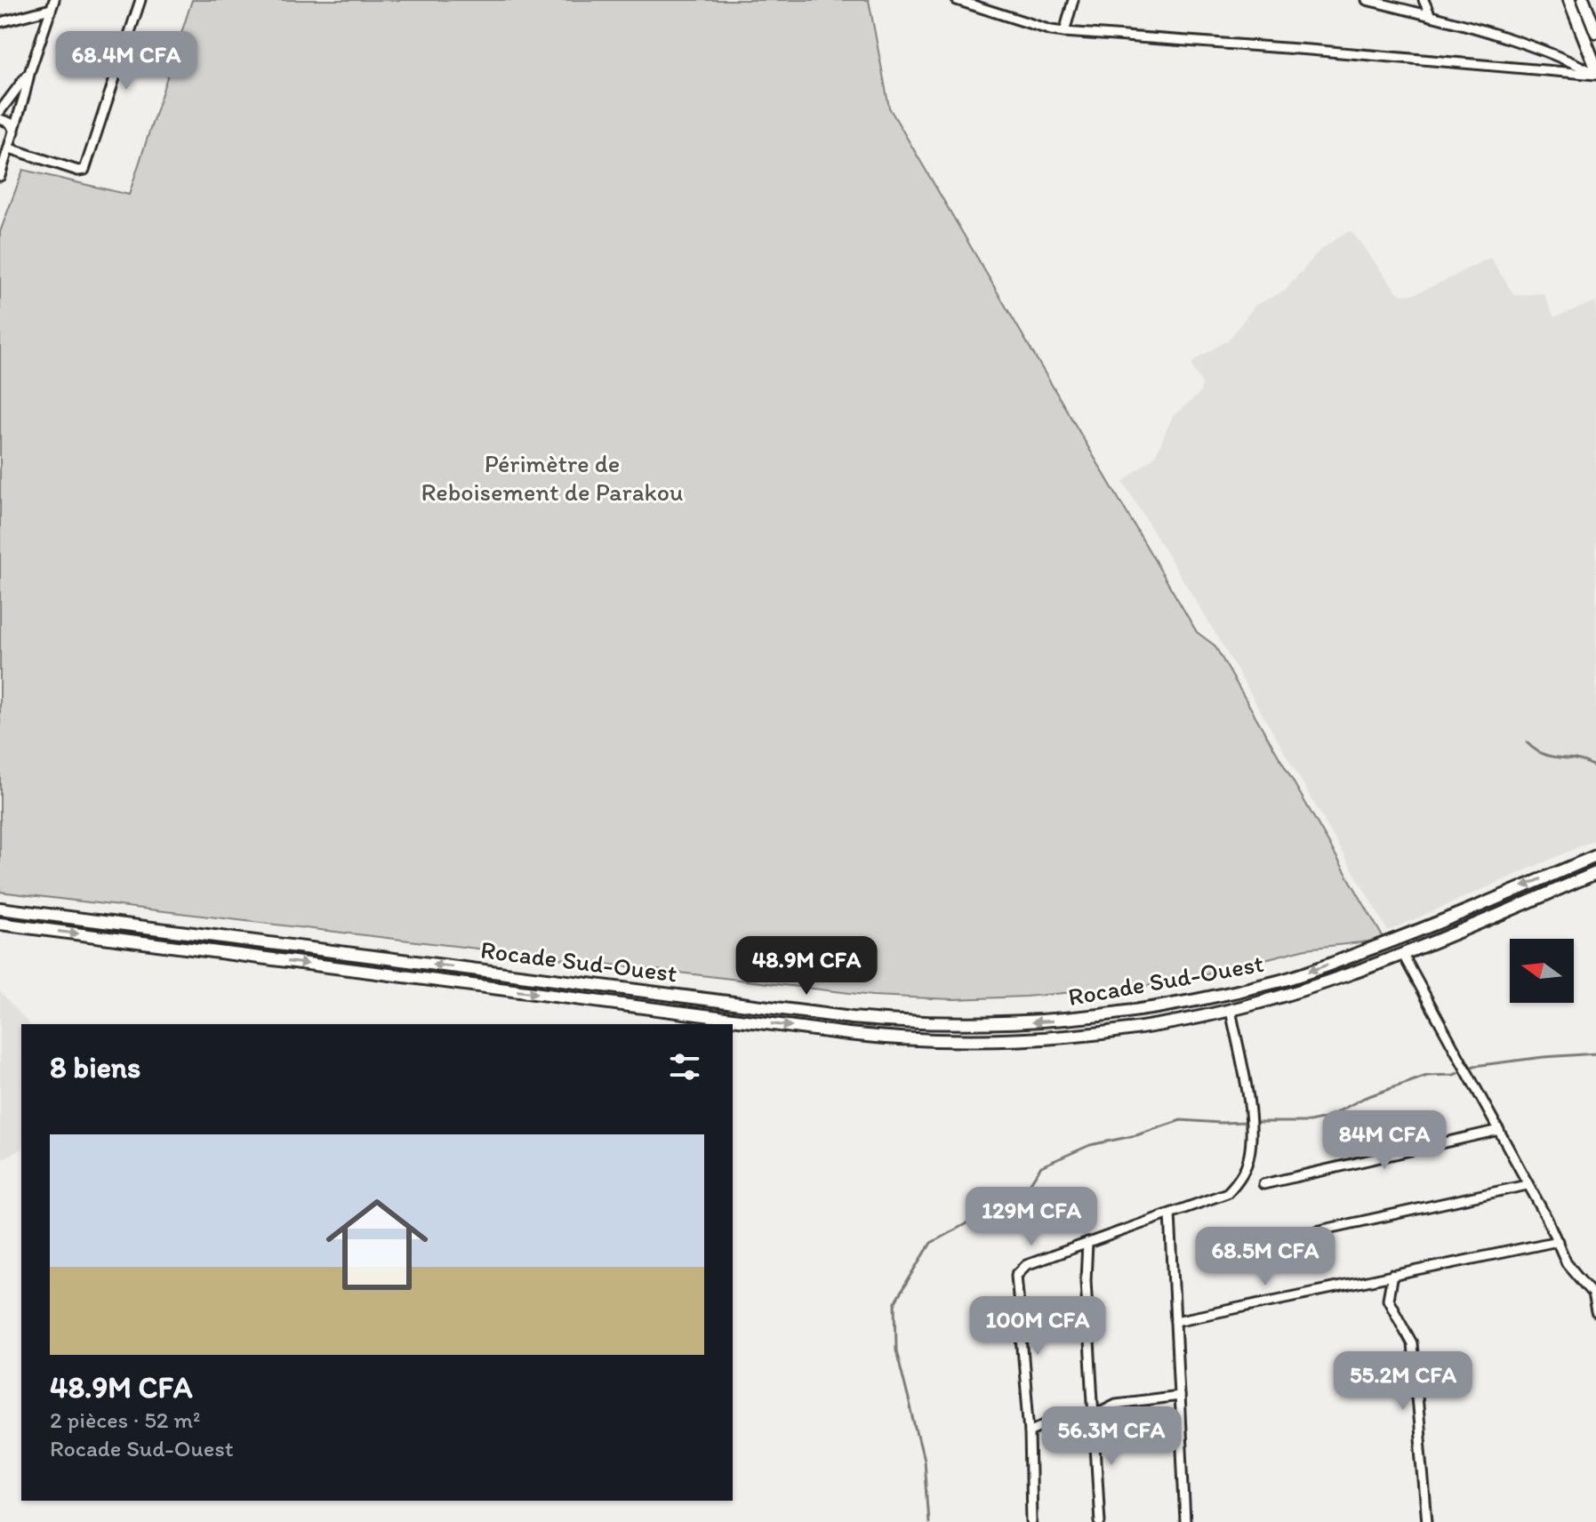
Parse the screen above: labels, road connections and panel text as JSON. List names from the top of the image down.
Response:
{
  "streets": {
    "main road": ["Rocade Sud-Ouest"]
  },
  "parks": ["Périmètre de Reboisement de Parakou"],
  "north": "left",
  "page": {
    "price": [
      "68.4M CFA",
      "48.9M CFA",
      "84M CFA",
      "129M CFA",
      "68.5M CFA",
      "100M CFA",
      "55.2M CFA",
      "56.3M CFA"
    ],
    "heading": "8 biens",
    "list": [
      {
        "name": "48.9M CFA",
        "note": "2 pièces · 52 m² · Rocade Sud-Ouest"
      }
    ]
  }
}
